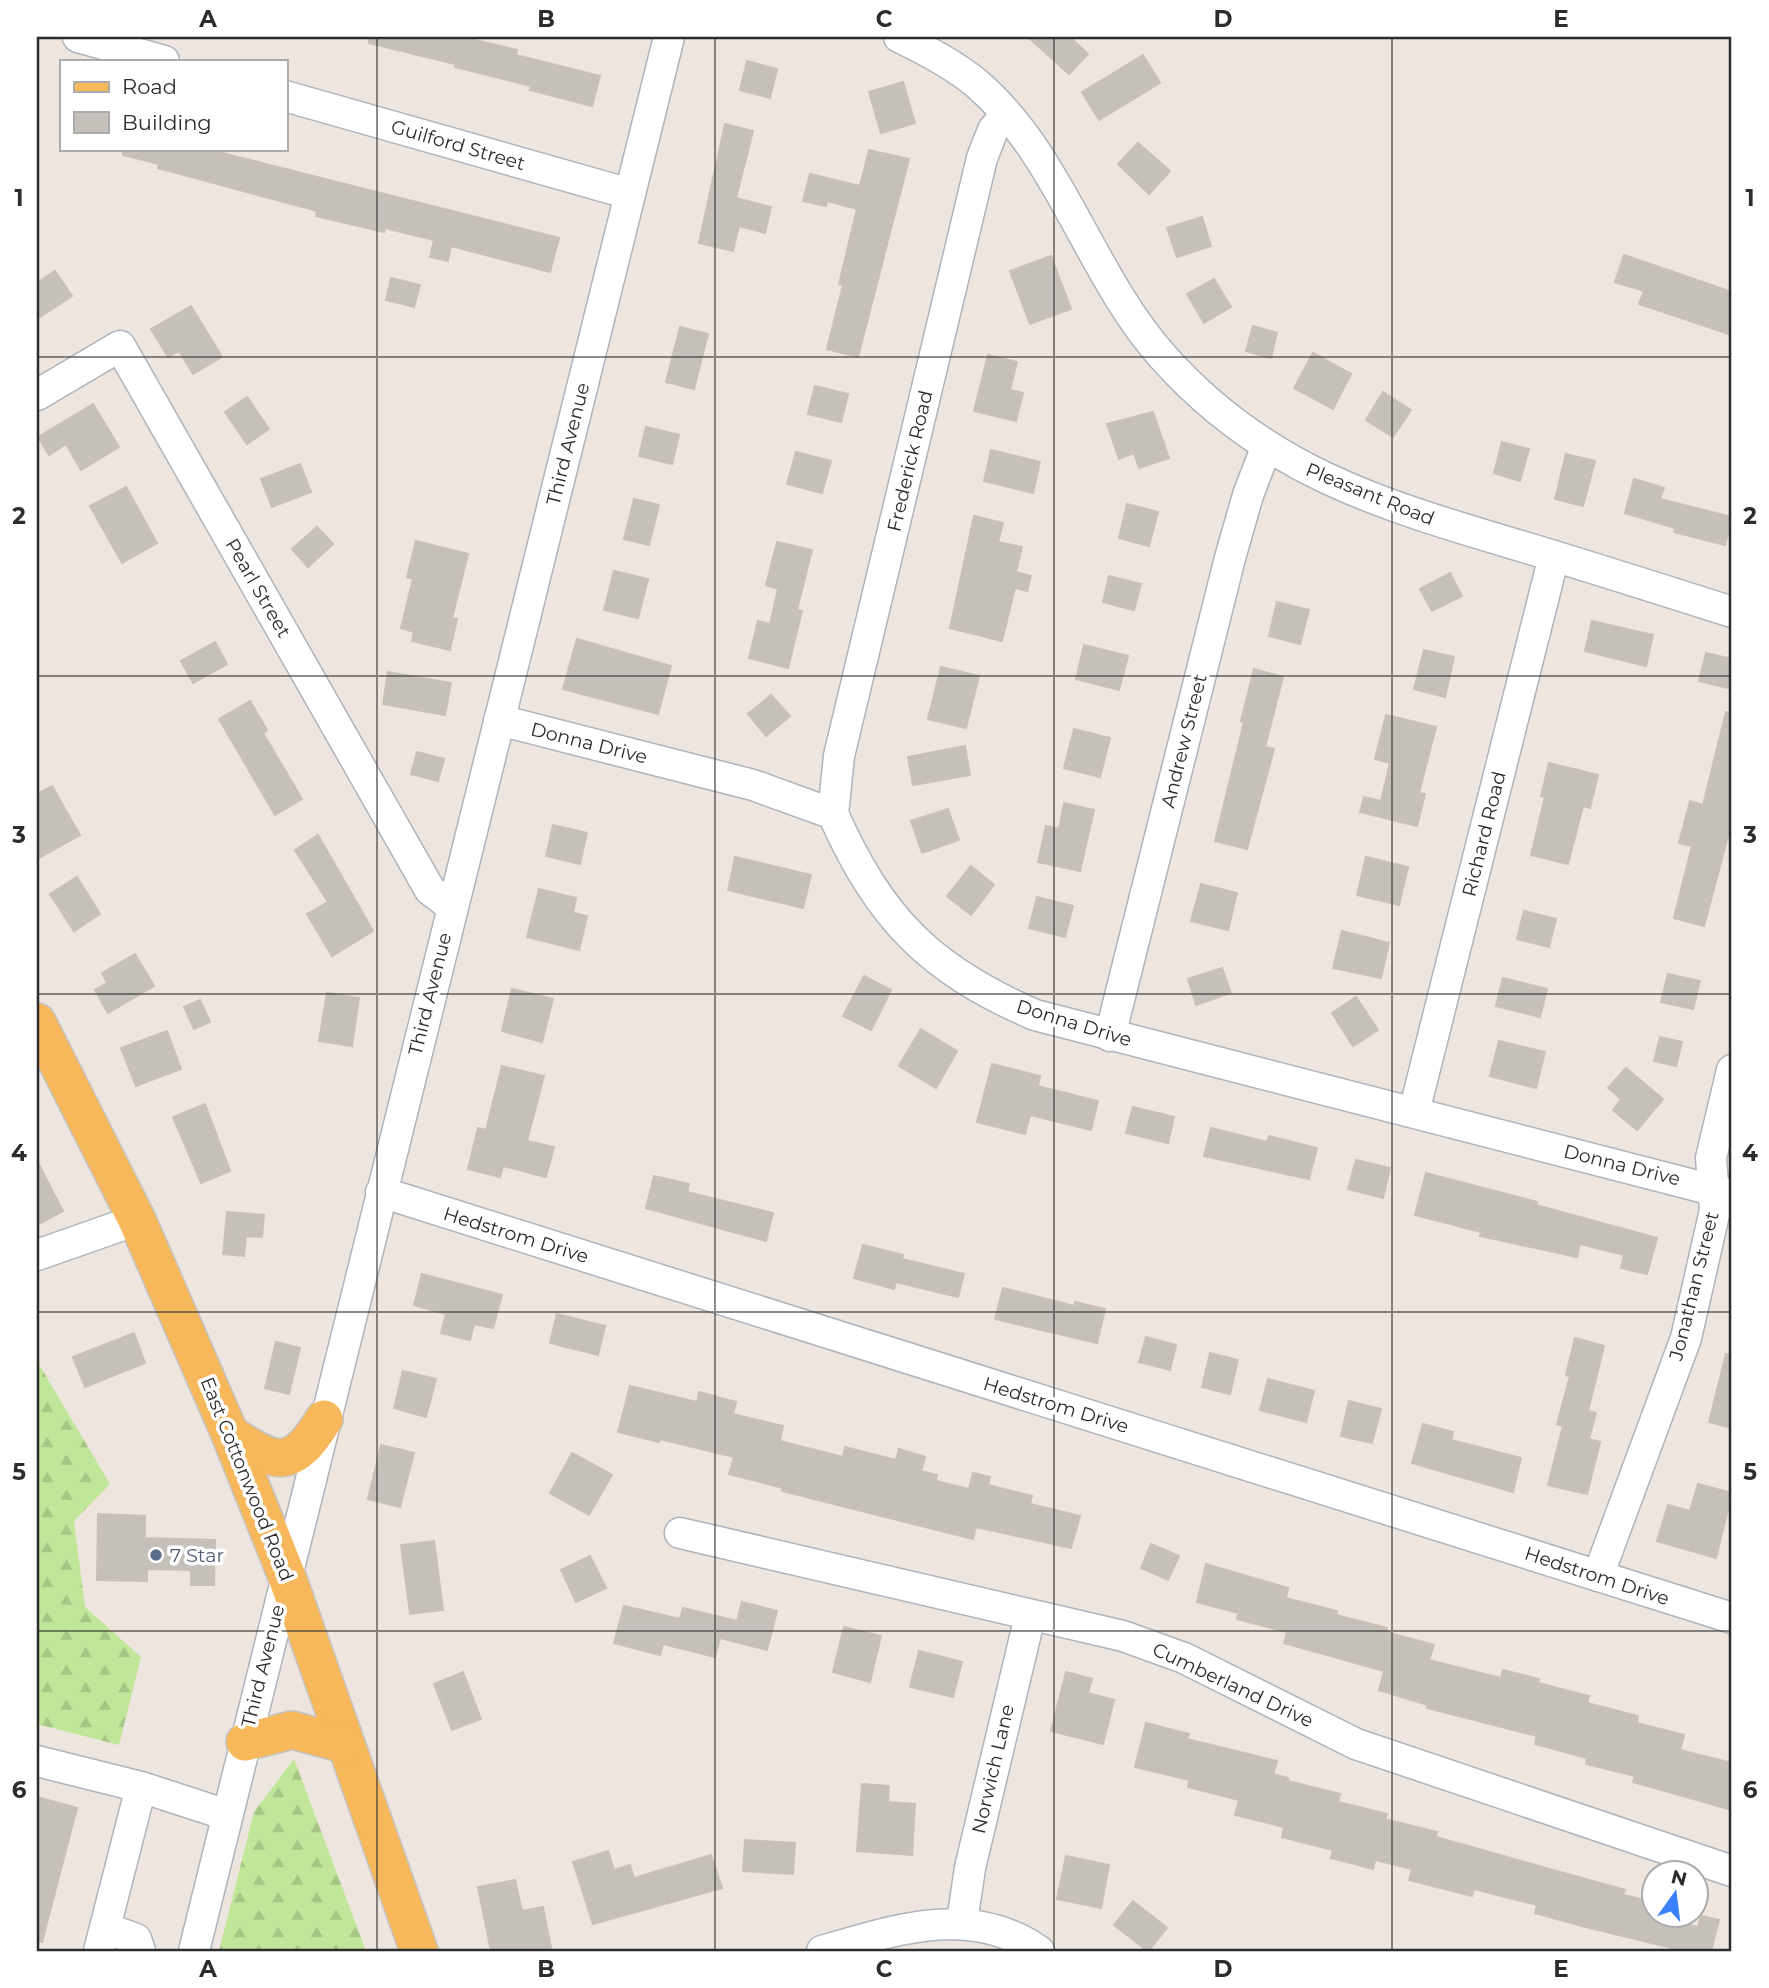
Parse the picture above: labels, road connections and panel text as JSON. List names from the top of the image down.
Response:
{
  "streets": {
    "main road": ["East Cottonwood Road"],
    "street": [
      "Guilford Street",
      "Third Avenue",
      "Frederick Road",
      "Pleasant Road",
      "Pearl Street",
      "Andrew Street",
      "Donna Drive",
      "Richard Road",
      "Hedstrom Drive",
      "Jonathan Street",
      "Cumberland Drive",
      "Norwich Lane"
    ]
  },
  "crossings": [
    ["Guilford Street", "Third Avenue"],
    ["Third Avenue", "Pearl Street"],
    ["Third Avenue", "Donna Drive"],
    ["Third Avenue", "Hedstrom Drive"],
    ["Third Avenue", "East Cottonwood Road"],
    ["Frederick Road", "Pleasant Road"],
    ["Frederick Road", "Donna Drive"],
    ["Pleasant Road", "Andrew Street"],
    ["Pleasant Road", "Richard Road"],
    ["Andrew Street", "Donna Drive"],
    ["Donna Drive", "Richard Road"],
    ["Donna Drive", "Jonathan Street"],
    ["Hedstrom Drive", "Jonathan Street"],
    ["Cumberland Drive", "Norwich Lane"]
  ],
  "places": ["7 Star"],
  "legend": ["Road", "Building"],
  "north": "top",
  "grid": {
    "columns": [
      "A",
      "B",
      "C",
      "D",
      "E"
    ],
    "rows": [
      "1",
      "2",
      "3",
      "4",
      "5",
      "6"
    ]
  }
}
